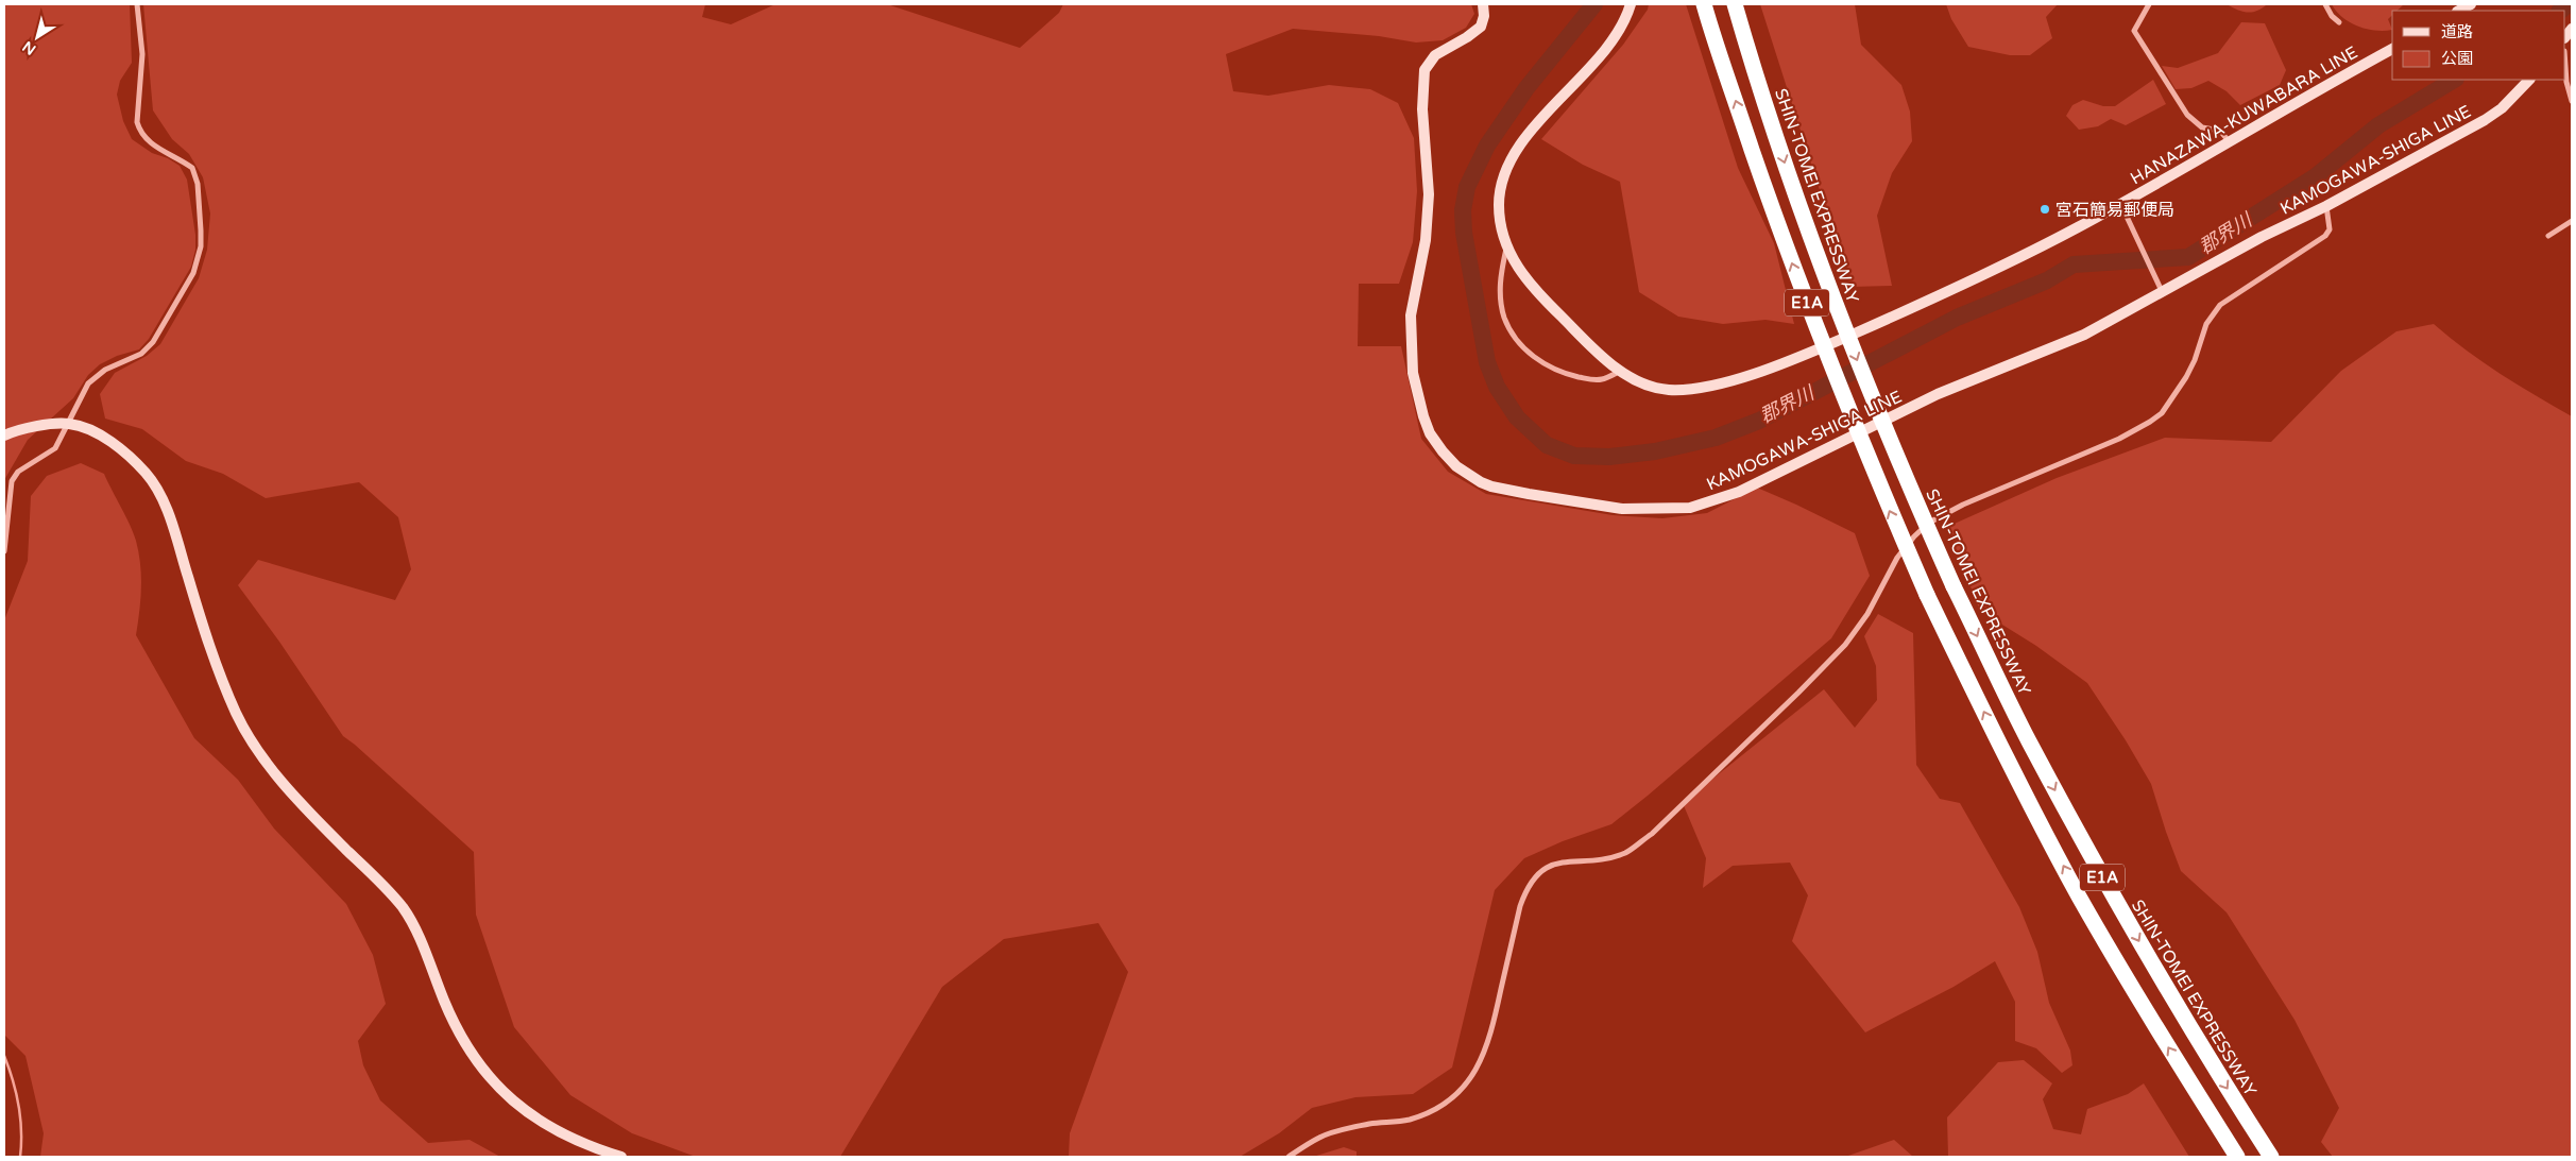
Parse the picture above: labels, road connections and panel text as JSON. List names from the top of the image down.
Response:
{
  "streets": {
    "highway": ["SHIN-TOMEI EXPRESSWAY", "E1A"],
    "main road": ["HANAZAWA-KUWABARA LINE", "KAMOGAWA-SHIGA LINE"]
  },
  "water": ["郡界川"],
  "places": ["宮石簡易郵便局"],
  "legend": ["道路", "公園"],
  "north": "bottom left"
}
